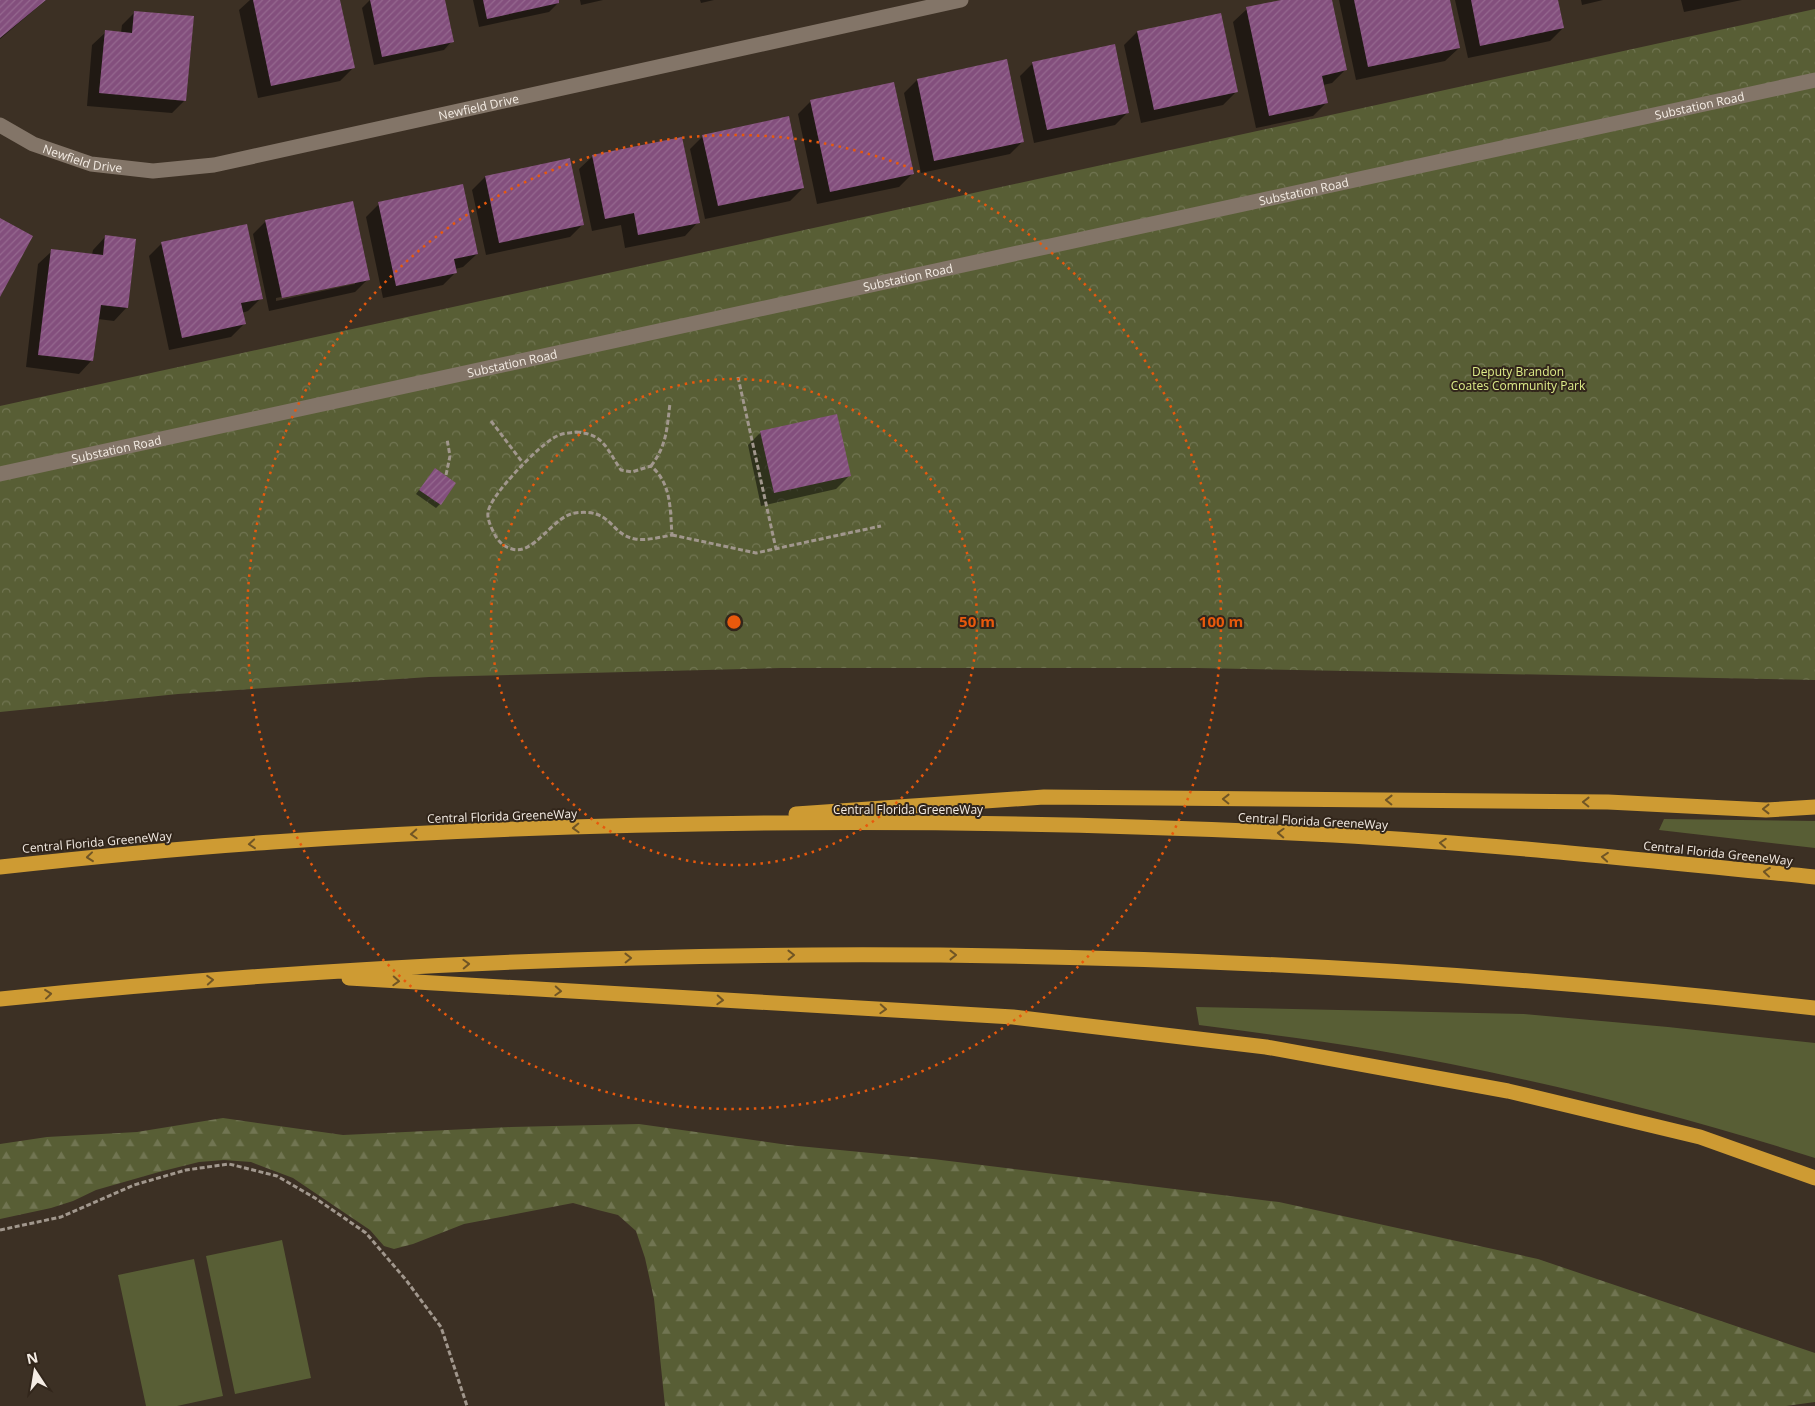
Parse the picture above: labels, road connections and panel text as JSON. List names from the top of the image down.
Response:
{
  "streets": {
    "highway": ["Central Florida GreeneWay"],
    "street": ["Substation Road", "Newfield Drive"]
  },
  "parks": ["Deputy Brandon Coates Community Park"],
  "north": "top",
  "rings": ["50 m", "100 m"]
}
